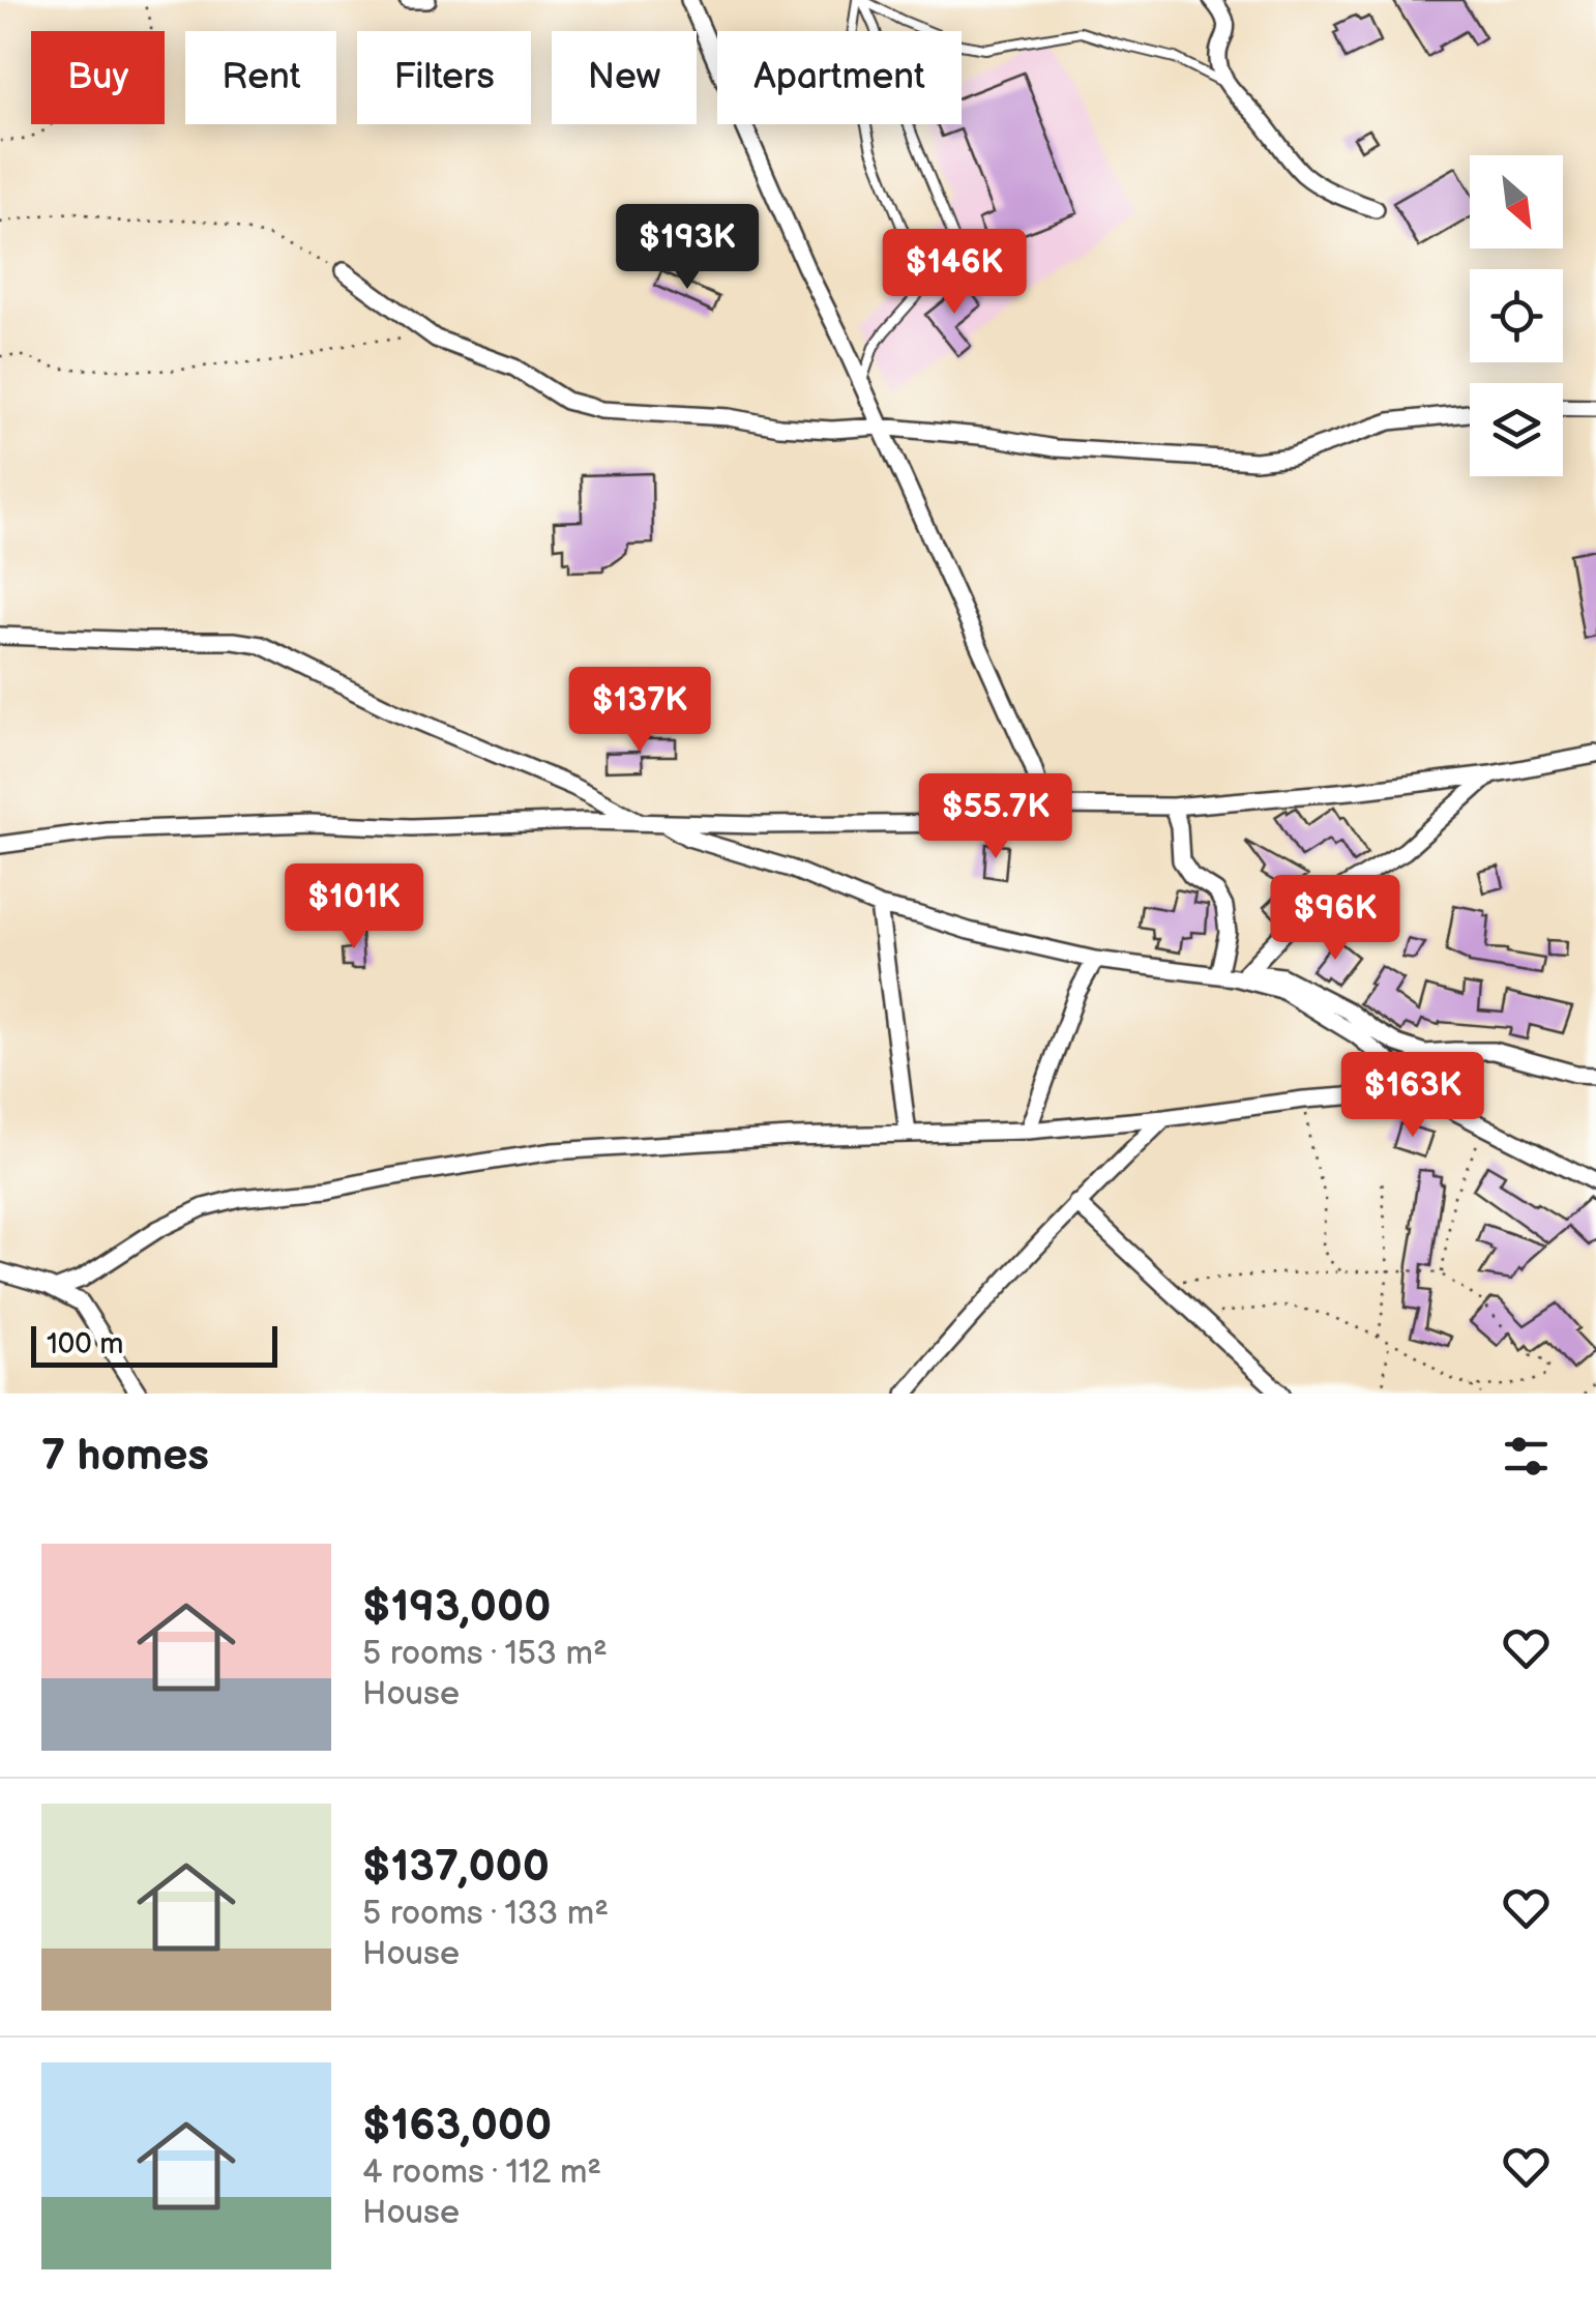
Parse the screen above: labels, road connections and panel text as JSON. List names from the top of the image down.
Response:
{
  "scale_bar": "100 m",
  "north": "bottom right",
  "page": {
    "chip": [
      "Buy",
      "Rent",
      "Filters",
      "New",
      "Apartment"
    ],
    "price": [
      "$193K",
      "$146K",
      "$137K",
      "$55.7K",
      "$101K",
      "$96K",
      "$163K"
    ],
    "scale": "100 m",
    "heading": "7 homes",
    "list": [
      {
        "name": "$193,000",
        "note": "5 rooms · 153 m² · House"
      },
      {
        "name": "$137,000",
        "note": "5 rooms · 133 m² · House"
      },
      {
        "name": "$163,000",
        "note": "4 rooms · 112 m² · House"
      }
    ]
  }
}
